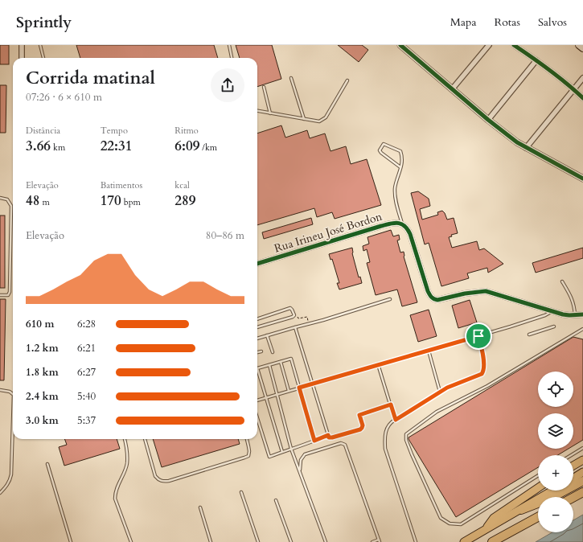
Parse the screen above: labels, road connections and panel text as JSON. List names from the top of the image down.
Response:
{
  "streets": {
    "street": ["Rua Irineu José Bordon"]
  },
  "page": {
    "header": "Sprintly",
    "nav": ["Mapa", "Rotas", "Salvos"],
    "heading": ["Corrida matinal", "07:26 · 6 × 610 m"],
    "stats": [
      ["Distância", "3.66 km"],
      ["Tempo", "22:31"],
      ["Ritmo", "6:09 /km"],
      ["Elevação", "48 m"],
      ["Batimentos", "170 bpm"],
      ["kcal", "289"]
    ],
    "chart": ["Elevação", "80–86 m"],
    "list": [
      {
        "name": "610 m",
        "note": "6:28"
      },
      {
        "name": "1.2 km",
        "note": "6:21"
      },
      {
        "name": "1.8 km",
        "note": "6:27"
      },
      {
        "name": "2.4 km",
        "note": "5:40"
      },
      {
        "name": "3.0 km",
        "note": "5:37"
      }
    ],
    "map_buttons": ["+", "−"]
  }
}
